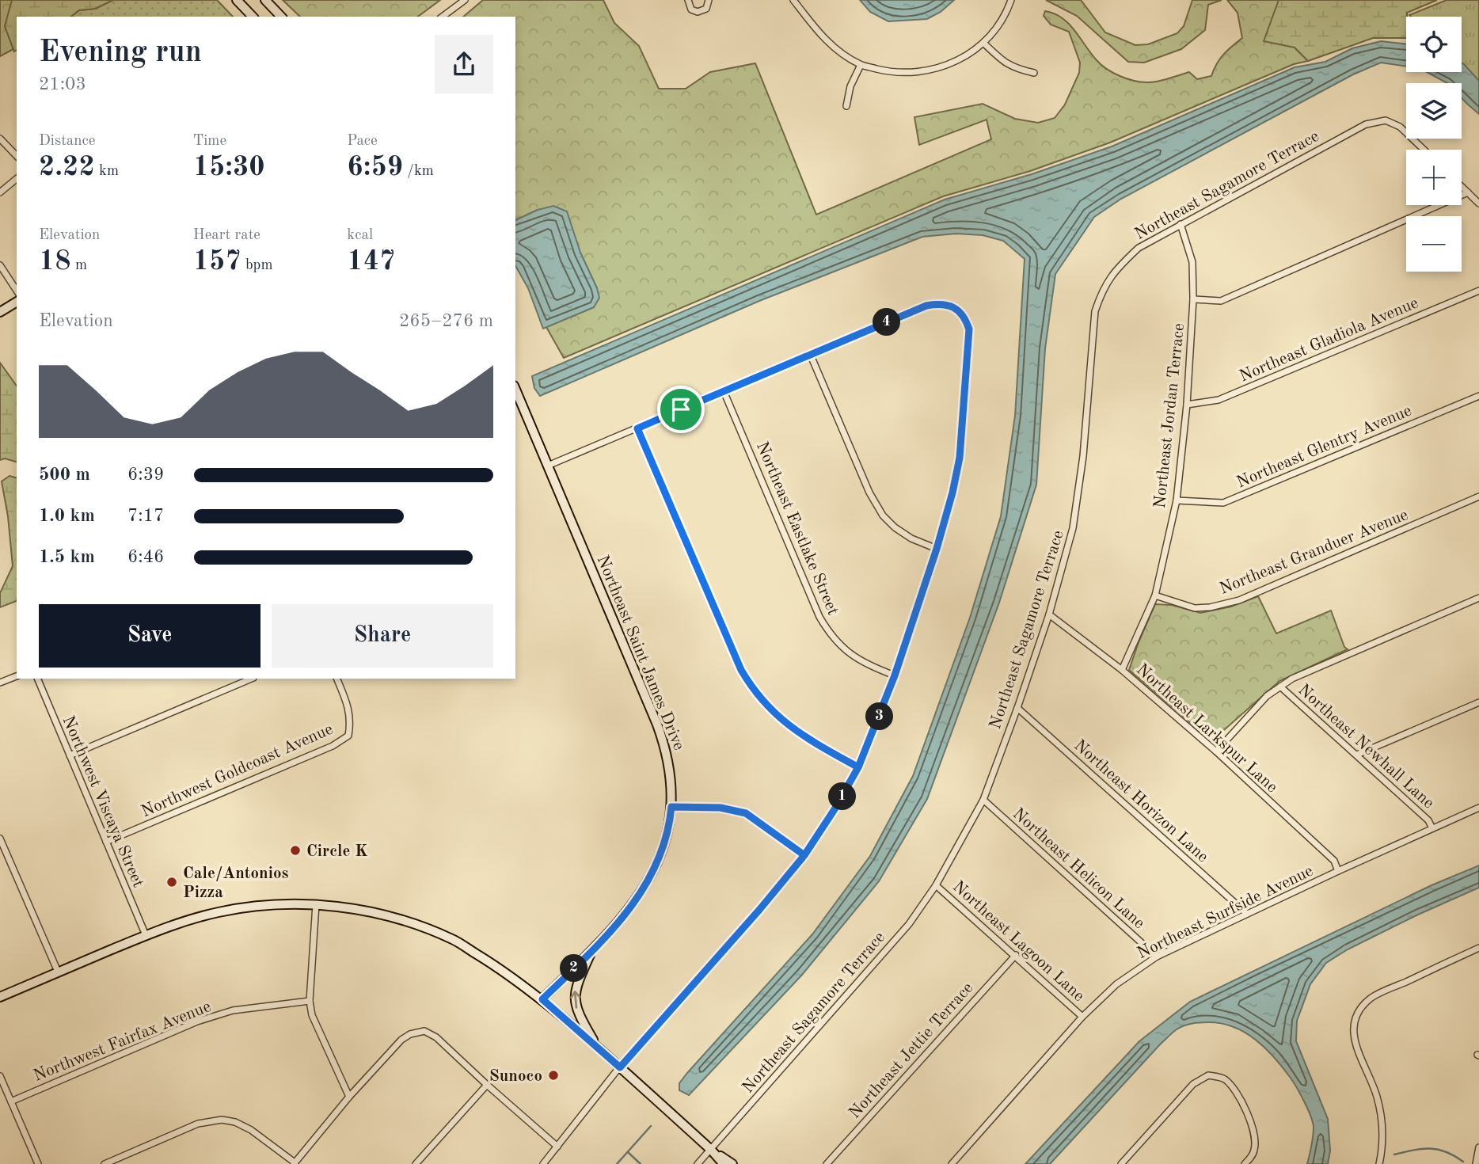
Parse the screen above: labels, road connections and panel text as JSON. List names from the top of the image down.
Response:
{
  "streets": {
    "main road": ["Northeast Saint James Drive"],
    "street": [
      "Northeast Sagamore Terrace",
      "Northeast Gladiola Avenue",
      "Northeast Jordan Terrace",
      "Northeast Glentry Avenue",
      "Northeast Eastlake Street",
      "Northeast Granduer Avenue",
      "Northeast Larkspur Lane",
      "Northeast Newhall Lane",
      "Northwest Goldcoast Avenue",
      "Northeast Horizon Lane",
      "Northwest Viscaya Street",
      "Northeast Helicon Lane",
      "Northeast Surfside Avenue",
      "Northeast Lagoon Lane",
      "Northwest Fairfax Avenue",
      "Northeast Jettie Terrace"
    ]
  },
  "crossings": [
    ["Northeast Sagamore Terrace", "Northeast Jordan Terrace"],
    ["Northeast Sagamore Terrace", "Northeast Larkspur Lane"],
    ["Northeast Sagamore Terrace", "Northeast Horizon Lane"],
    ["Northeast Sagamore Terrace", "Northeast Helicon Lane"],
    ["Northeast Sagamore Terrace", "Northeast Lagoon Lane"],
    ["Northeast Gladiola Avenue", "Northeast Jordan Terrace"],
    ["Northeast Jordan Terrace", "Northeast Glentry Avenue"],
    ["Northeast Jordan Terrace", "Northeast Granduer Avenue"],
    ["Northeast Jordan Terrace", "Northeast Larkspur Lane"],
    ["Northeast Larkspur Lane", "Northeast Surfside Avenue"],
    ["Northeast Newhall Lane", "Northeast Surfside Avenue"],
    ["Northwest Goldcoast Avenue", "Northwest Viscaya Street"],
    ["Northeast Horizon Lane", "Northeast Surfside Avenue"],
    ["Northeast Helicon Lane", "Northeast Surfside Avenue"],
    ["Northeast Surfside Avenue", "Northeast Lagoon Lane"],
    ["Northeast Lagoon Lane", "Northeast Jettie Terrace"]
  ],
  "places": ["Circle K", "Cale/Antonios Pizza", "Sunoco"],
  "page": {
    "map_buttons": ["+", "−"],
    "heading": ["Evening run", "21:03"],
    "stats": [
      ["Distance", "2.22 km"],
      ["Time", "15:30"],
      ["Pace", "6:59 /km"],
      ["Elevation", "18 m"],
      ["Heart rate", "157 bpm"],
      ["kcal", "147"]
    ],
    "chart": ["Elevation", "265–276 m"],
    "pins": [
      "4",
      "3",
      "1",
      "2"
    ],
    "list": [
      {
        "name": "500 m",
        "note": "6:39"
      },
      {
        "name": "1.0 km",
        "note": "7:17"
      },
      {
        "name": "1.5 km",
        "note": "6:46"
      }
    ],
    "buttons": ["Save", "Share"]
  }
}
